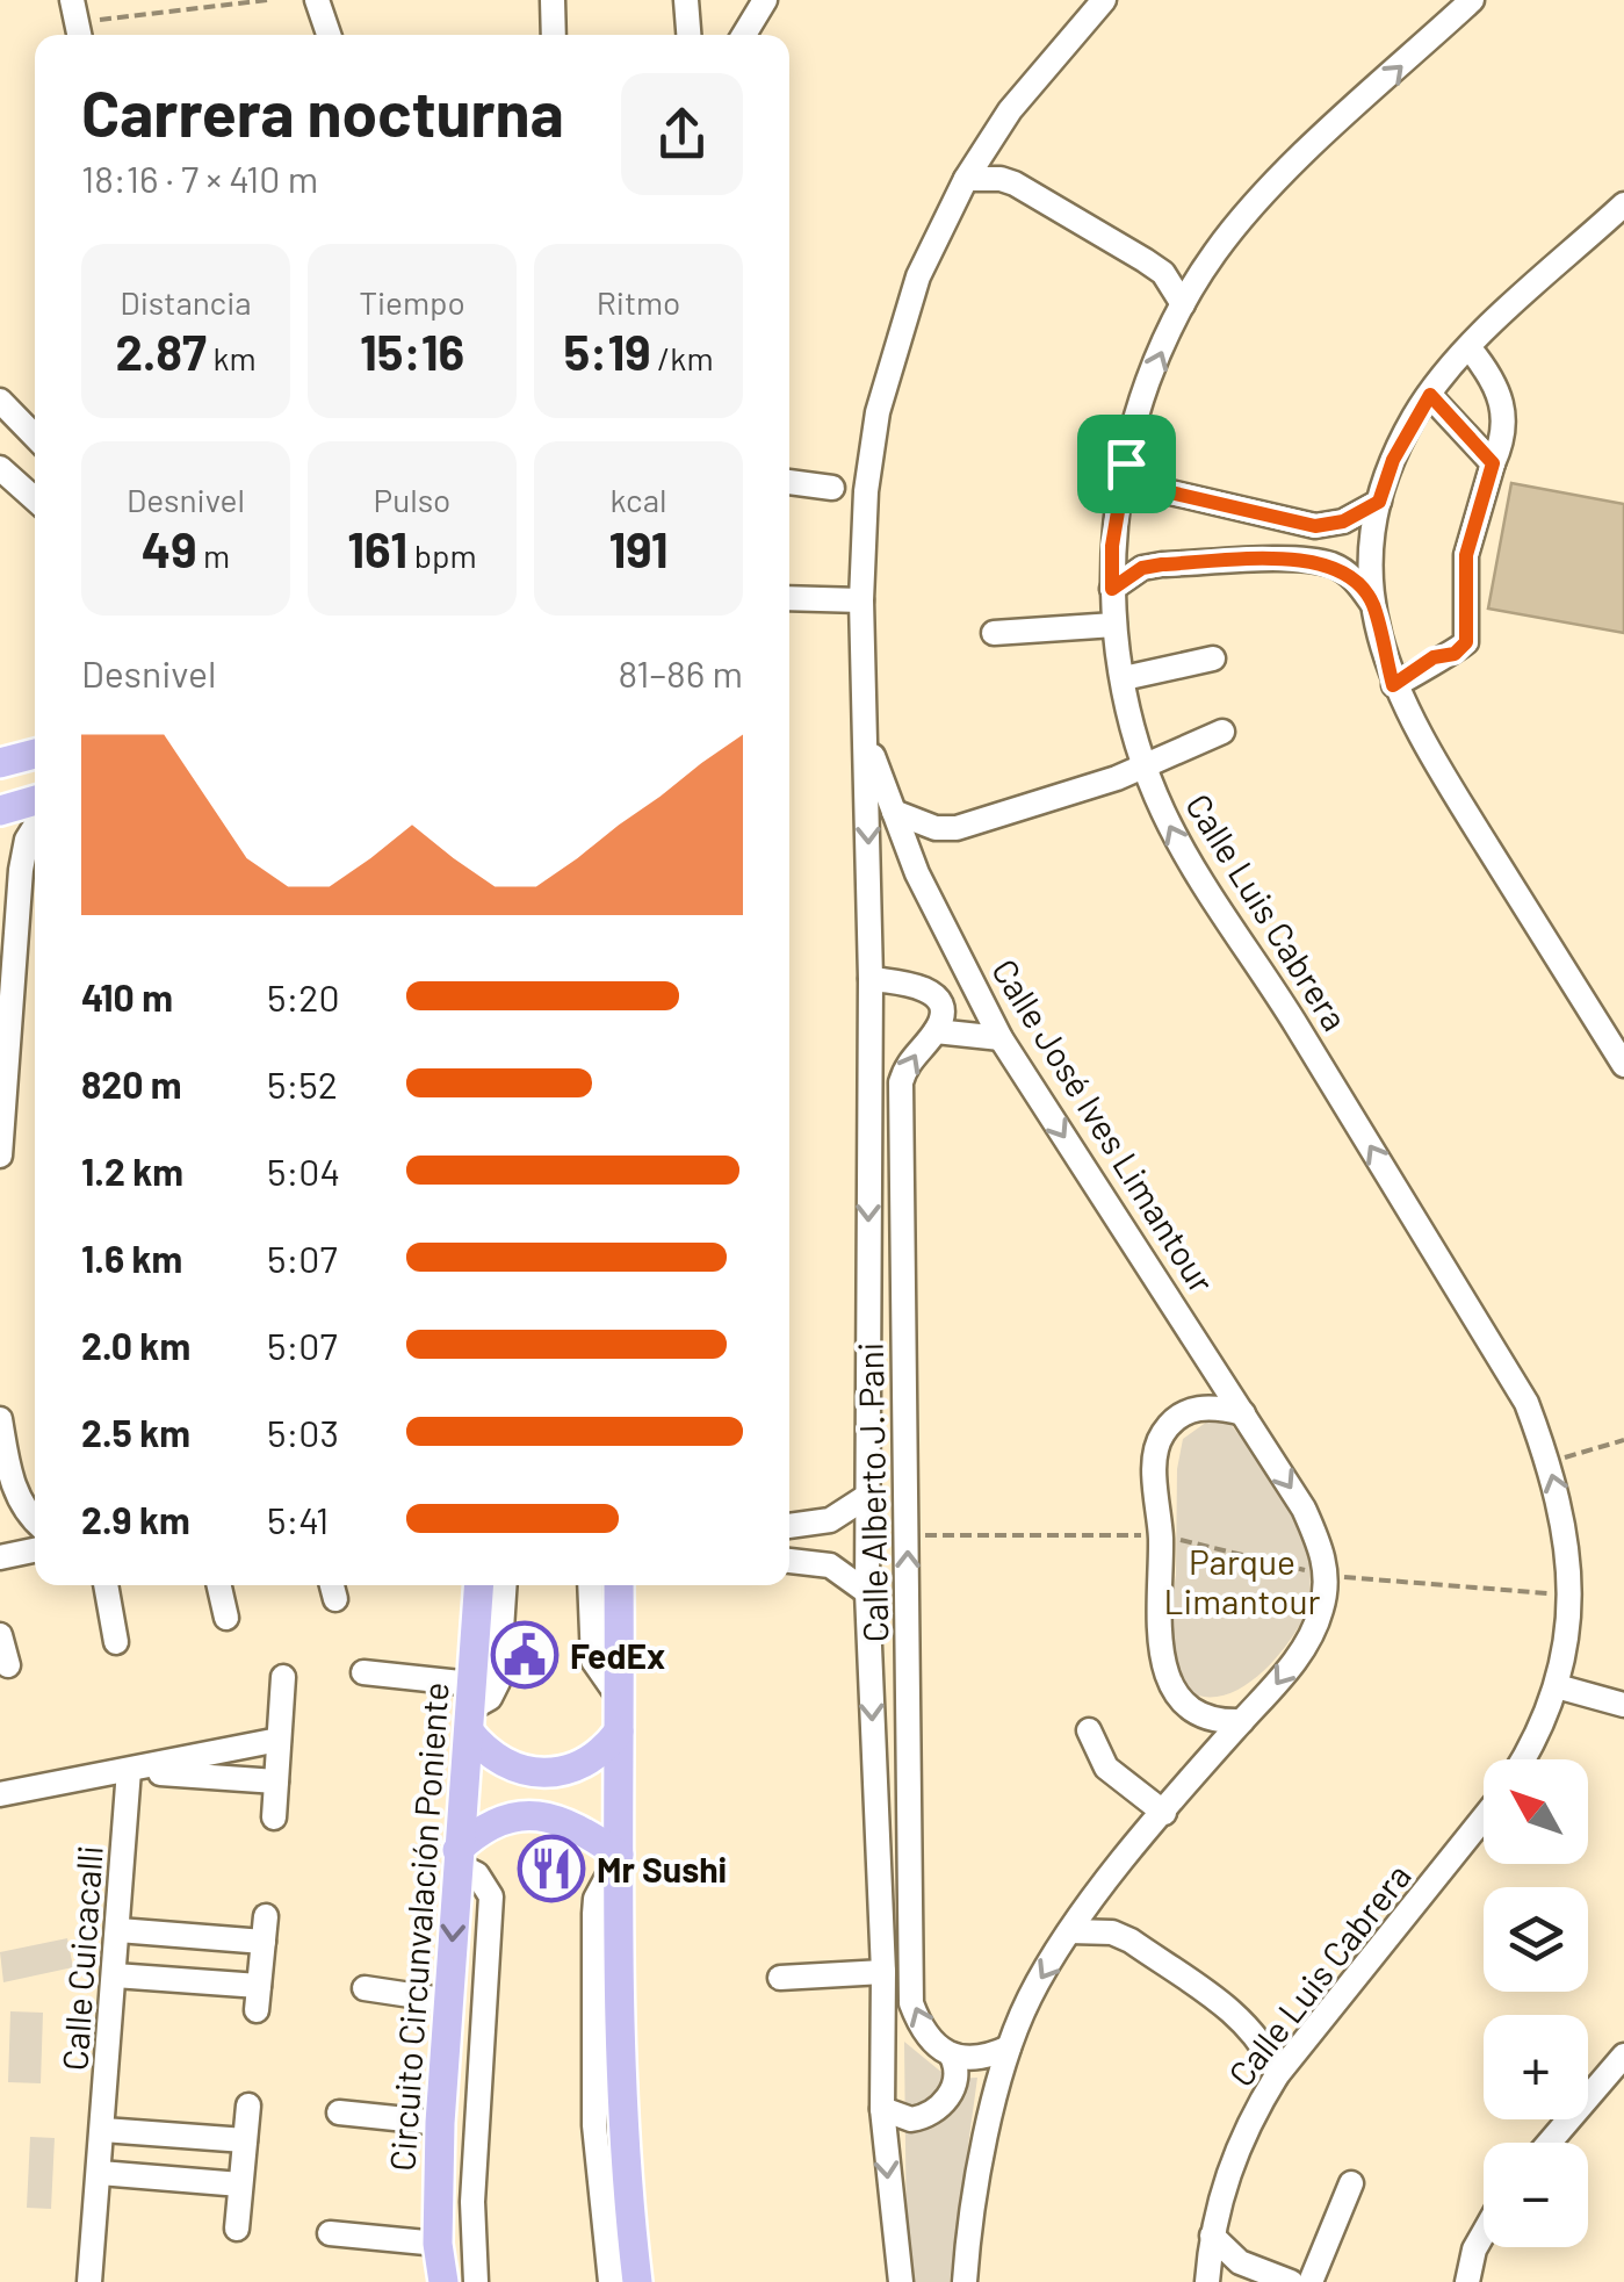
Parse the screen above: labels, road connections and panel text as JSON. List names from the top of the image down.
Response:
{
  "streets": {
    "main road": ["Circuito Circunvalación Poniente"],
    "street": [
      "Calle Luis Cabrera",
      "Calle José Ives Limantour",
      "Calle Alberto J. Pani",
      "Calle Cuicacalli"
    ]
  },
  "crossings": [
    ["Calle José Ives Limantour", "Calle Alberto J. Pani"]
  ],
  "one_way": ["Calle Luis Cabrera", "Calle José Ives Limantour"],
  "parks": ["Parque Limantour"],
  "places": {
    "public building": ["FedEx"],
    "restaurant": ["Mr Sushi"]
  },
  "north": "top left",
  "page": {
    "heading": ["Carrera nocturna", "18:16 · 7 × 410 m"],
    "stats": [
      ["Distancia", "2.87 km"],
      ["Tiempo", "15:16"],
      ["Ritmo", "5:19 /km"],
      ["Desnivel", "49 m"],
      ["Pulso", "161 bpm"],
      ["kcal", "191"]
    ],
    "chart": ["Desnivel", "81–86 m"],
    "list": [
      {
        "name": "410 m",
        "note": "5:20"
      },
      {
        "name": "820 m",
        "note": "5:52"
      },
      {
        "name": "1.2 km",
        "note": "5:04"
      },
      {
        "name": "1.6 km",
        "note": "5:07"
      },
      {
        "name": "2.0 km",
        "note": "5:07"
      },
      {
        "name": "2.5 km",
        "note": "5:03"
      },
      {
        "name": "2.9 km",
        "note": "5:41"
      }
    ],
    "map_buttons": ["+", "−"]
  }
}
